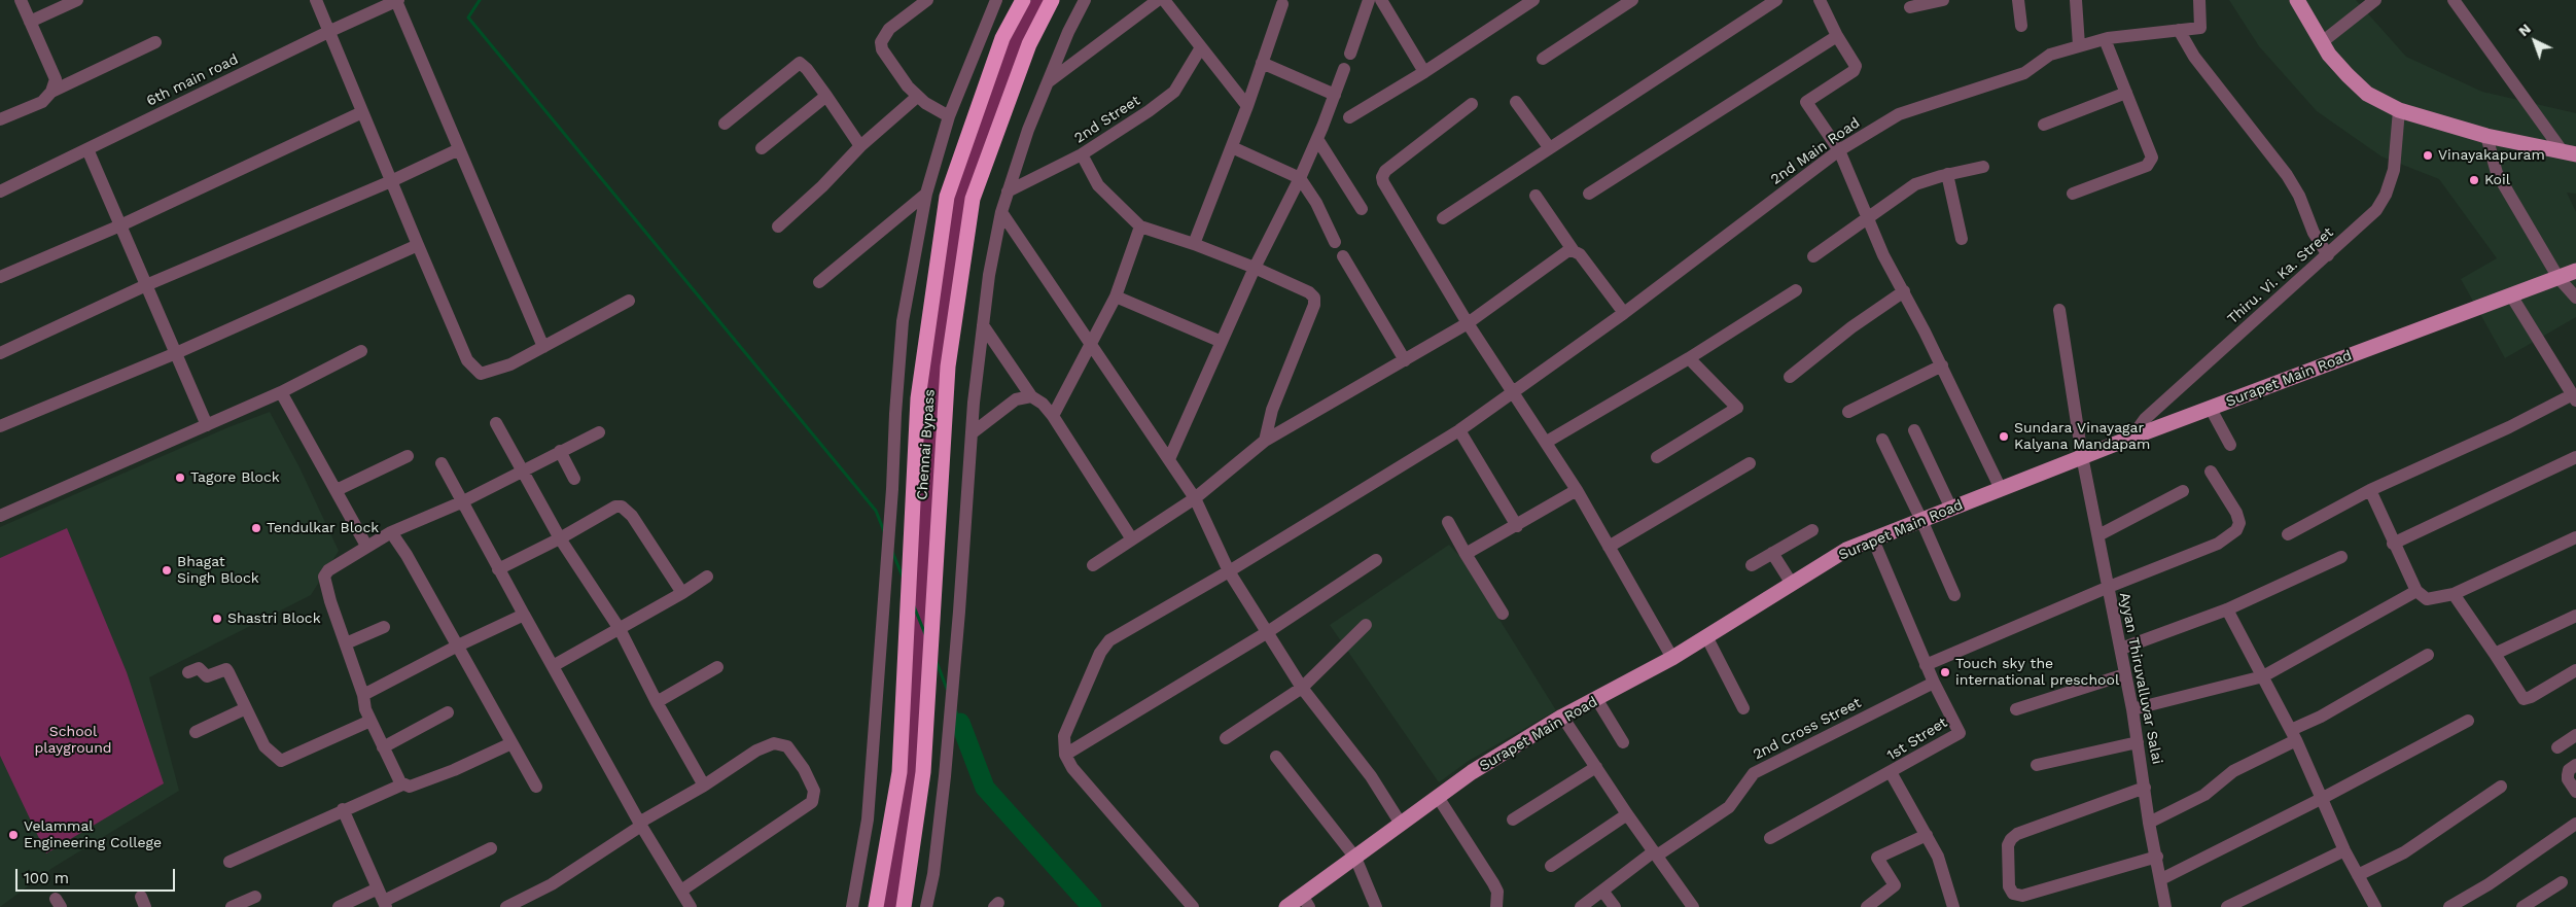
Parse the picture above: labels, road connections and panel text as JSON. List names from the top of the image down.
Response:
{
  "streets": {
    "highway": ["Chennai Bypass"],
    "main road": ["Surapet Main Road"],
    "street": [
      "6th main road",
      "2nd Street",
      "2nd Main Road",
      "Thiru. Vi. Ka. Street",
      "Ayyan Thiruvalluvar Salai",
      "2nd Cross Street",
      "1st Street"
    ]
  },
  "crossings": [
    ["Thiru. Vi. Ka. Street", "Surapet Main Road"],
    ["Surapet Main Road", "Ayyan Thiruvalluvar Salai"],
    ["Surapet Main Road", "1st Street"],
    ["2nd Cross Street", "1st Street"]
  ],
  "parks": ["School playground"],
  "places": [
    "Vinayakapuram",
    "Koil",
    "Sundara Vinayagar Kalyana Mandapam",
    "Tagore Block",
    "Tendulkar Block",
    "Bhagat Singh Block",
    "Shastri Block",
    "Touch sky the international preschool",
    "Velammal Engineering College"
  ],
  "scale_bar": "100 m",
  "north": "top left"
}
